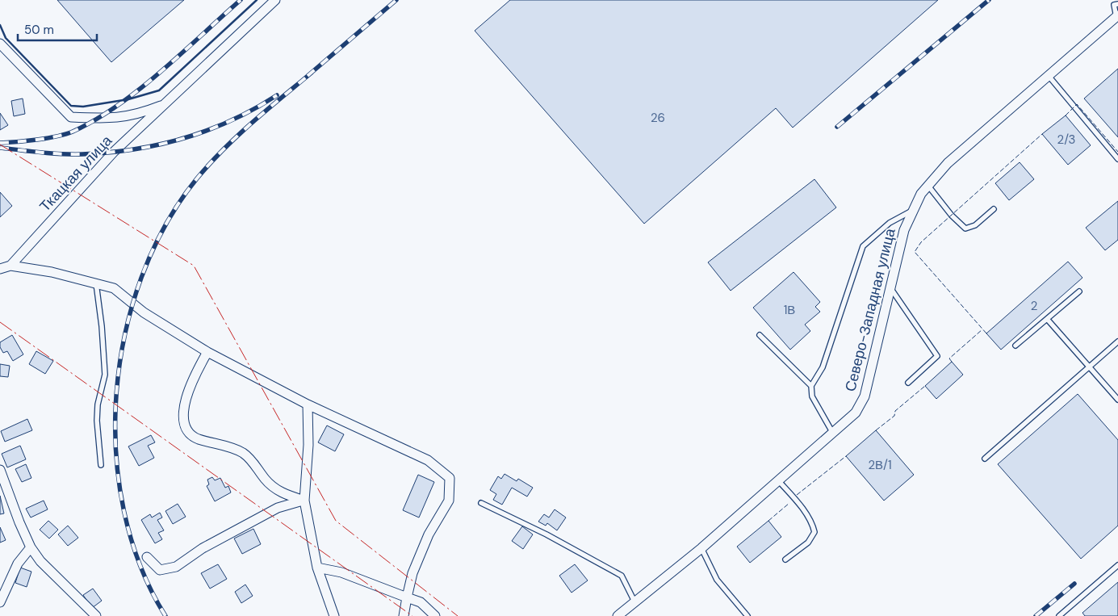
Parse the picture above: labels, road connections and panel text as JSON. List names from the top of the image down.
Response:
{
  "streets": {
    "street": ["Ткацкая улица", "Северо-Западная улица"]
  },
  "house_numbers": [
    "26",
    "2/3",
    "2",
    "1В",
    "2В/1"
  ],
  "scale_bar": "50 m"
}
